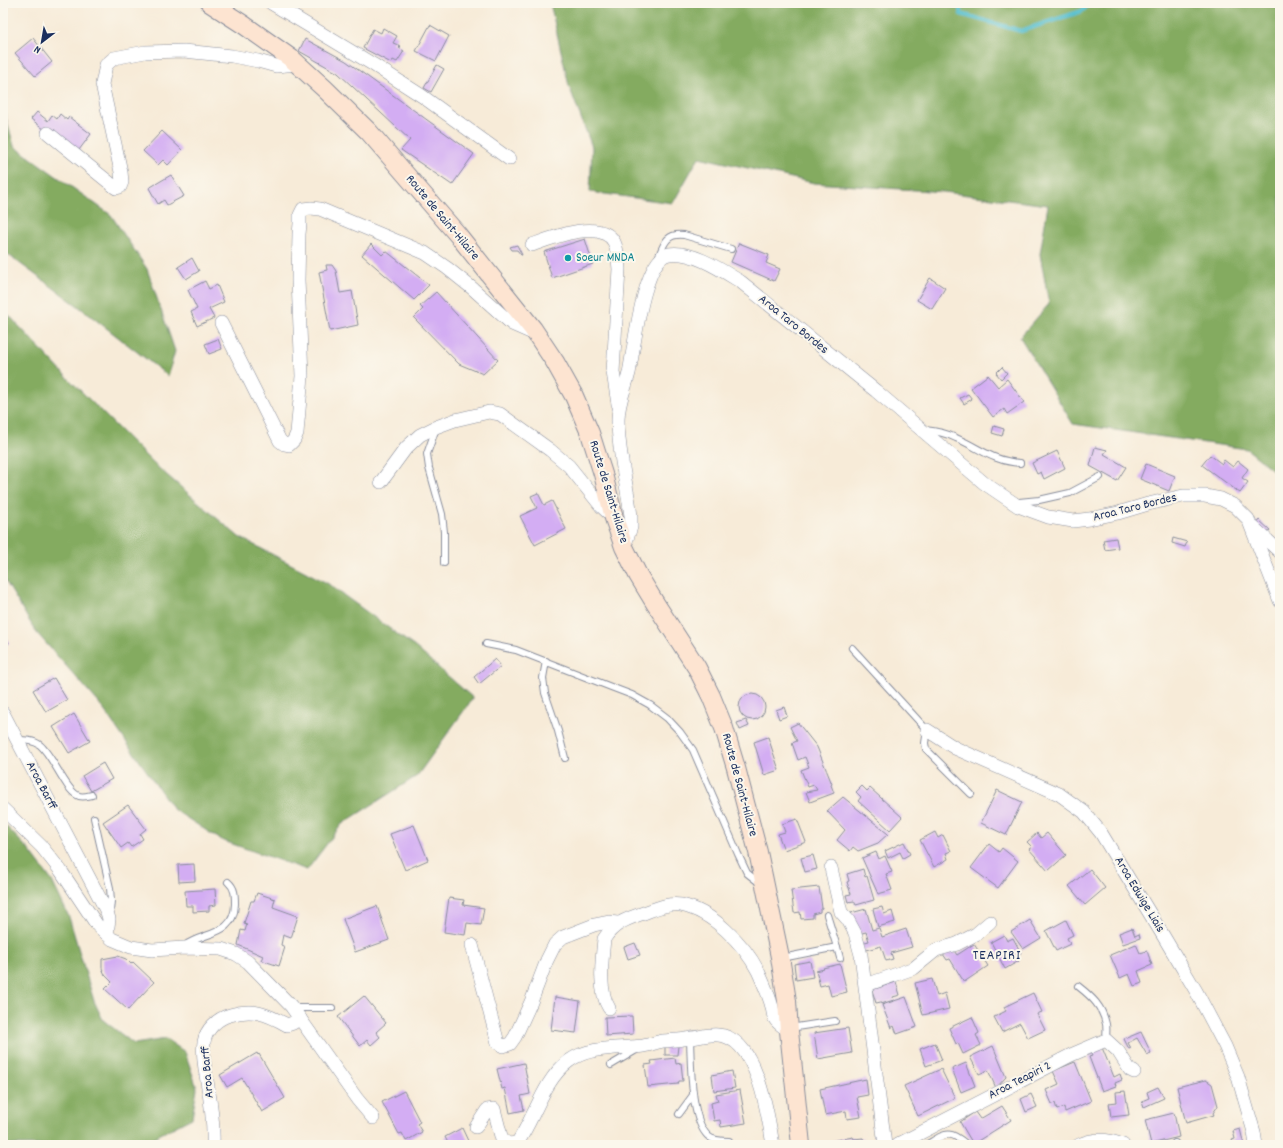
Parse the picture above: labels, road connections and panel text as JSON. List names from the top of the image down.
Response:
{
  "streets": {
    "main road": ["Route de Saint-Hilaire"],
    "street": [
      "Aroa Taro Bordes",
      "Aroa Barff",
      "Aroa Edwige Liais",
      "Aroa Teapiri 2"
    ]
  },
  "districts": ["TEAPIRI"],
  "places": ["Soeur MNDA"],
  "north": "bottom left"
}
